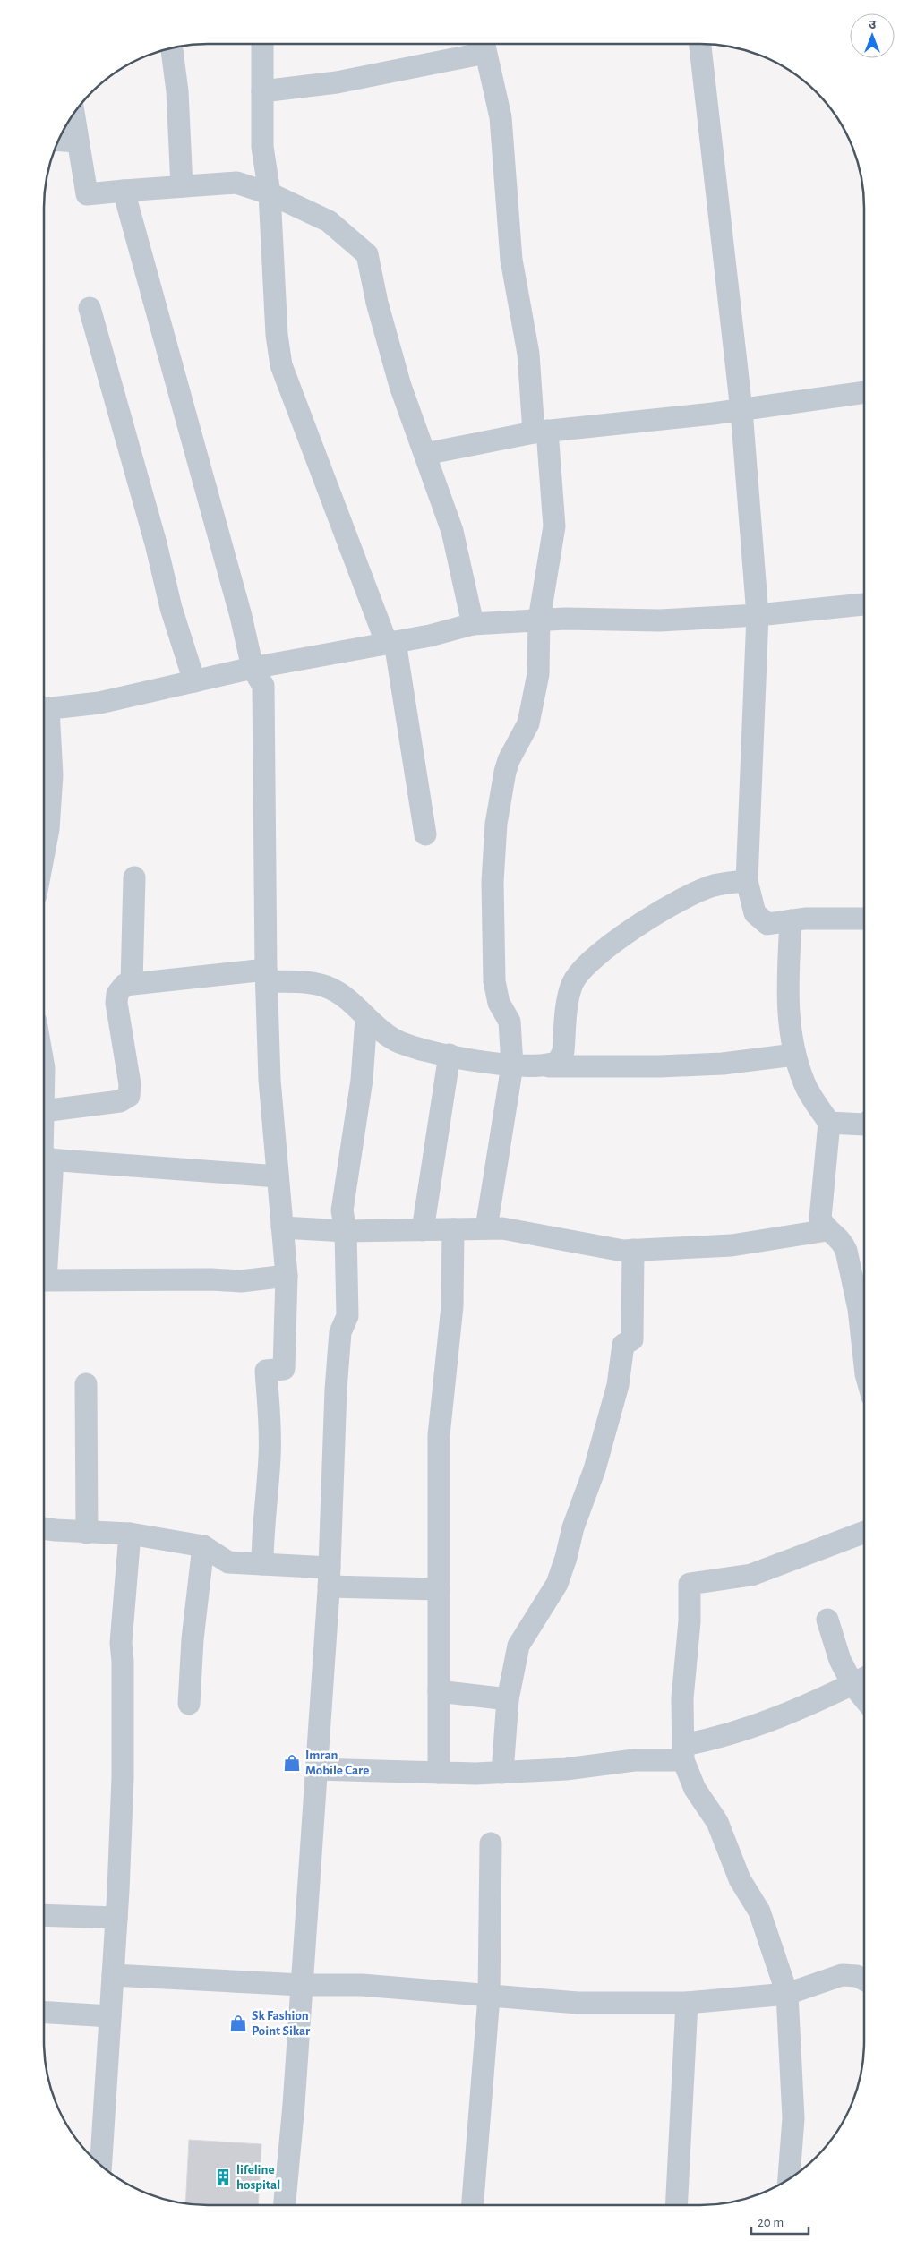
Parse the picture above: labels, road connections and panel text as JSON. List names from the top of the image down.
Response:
{
  "places": {
    "shop": ["Imran Mobile Care", "Sk Fashion Point Sikar"],
    "building": ["lifeline hospital"]
  },
  "scale_bar": "20 m",
  "north": "top"
}
